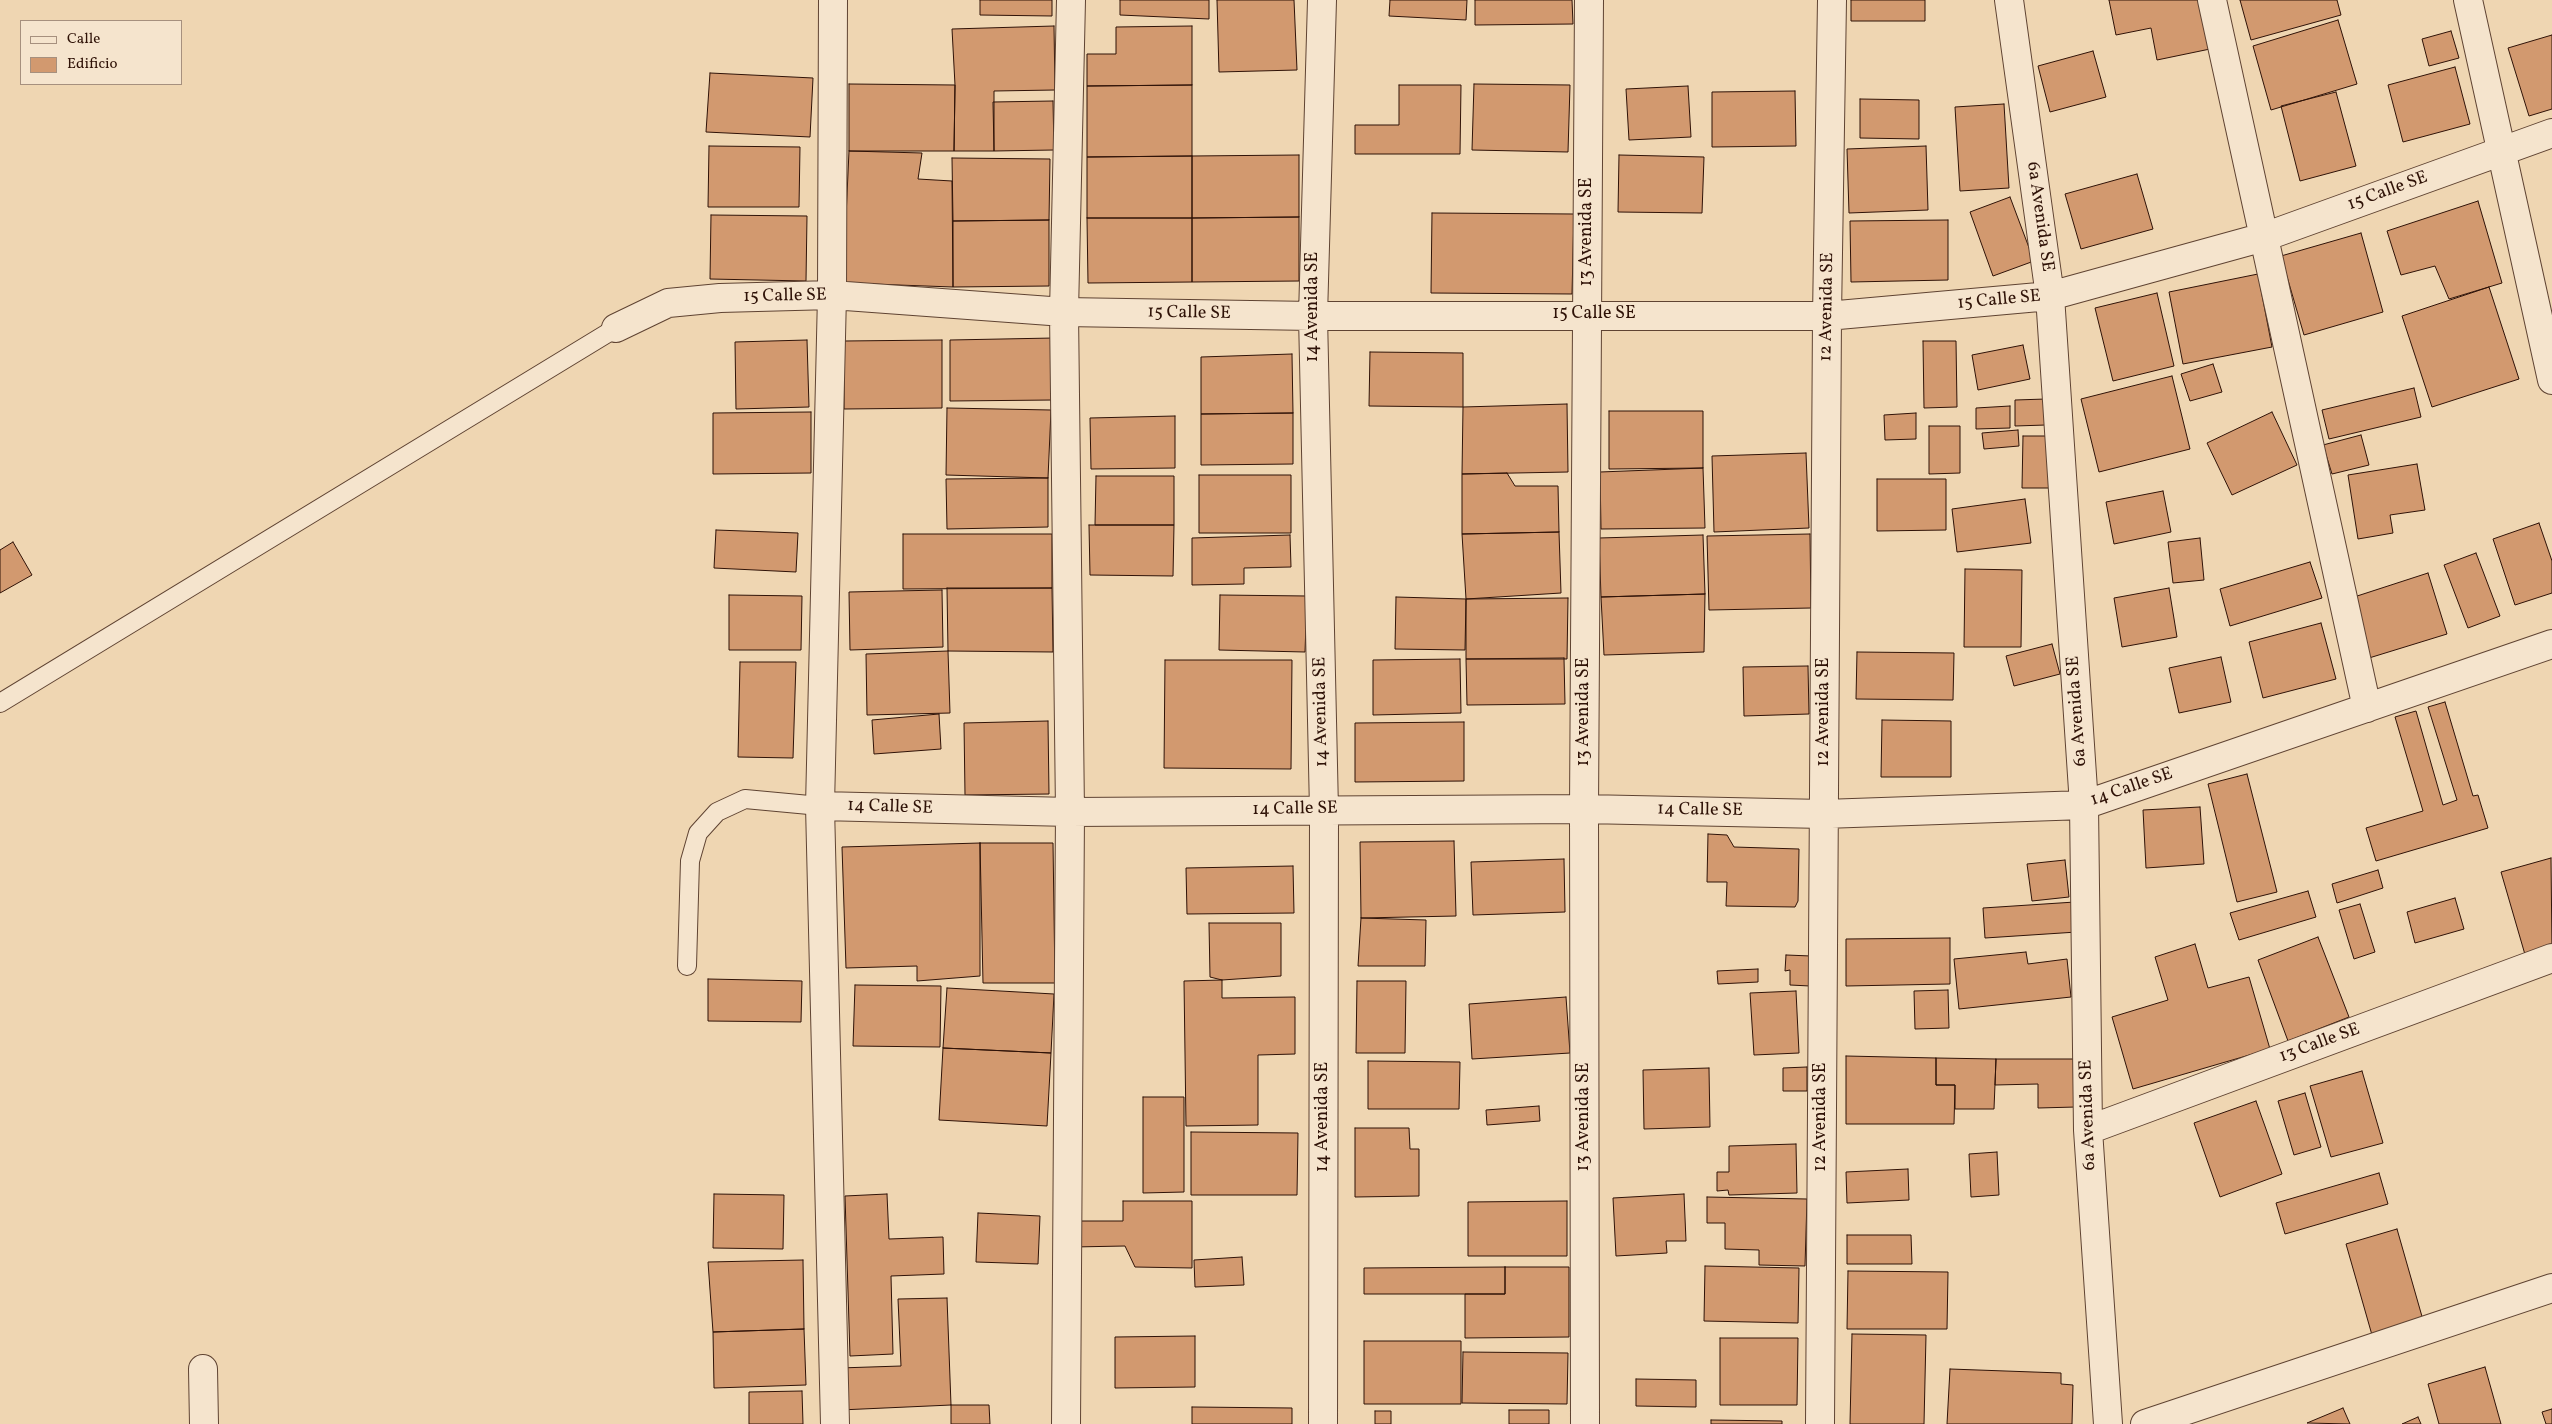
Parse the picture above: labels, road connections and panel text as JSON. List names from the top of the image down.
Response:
{
  "streets": {
    "street": [
      "15 Calle SE",
      "6a Avenida SE",
      "13 Avenida SE",
      "14 Avenida SE",
      "12 Avenida SE",
      "14 Calle SE",
      "13 Calle SE"
    ]
  },
  "crossings": [
    ["15 Calle SE", "6a Avenida SE"],
    ["15 Calle SE", "13 Avenida SE"],
    ["15 Calle SE", "14 Avenida SE"],
    ["15 Calle SE", "12 Avenida SE"],
    ["6a Avenida SE", "14 Calle SE"],
    ["6a Avenida SE", "13 Calle SE"],
    ["13 Avenida SE", "14 Calle SE"],
    ["14 Avenida SE", "14 Calle SE"],
    ["12 Avenida SE", "14 Calle SE"]
  ],
  "legend": ["Calle", "Edificio"]
}
